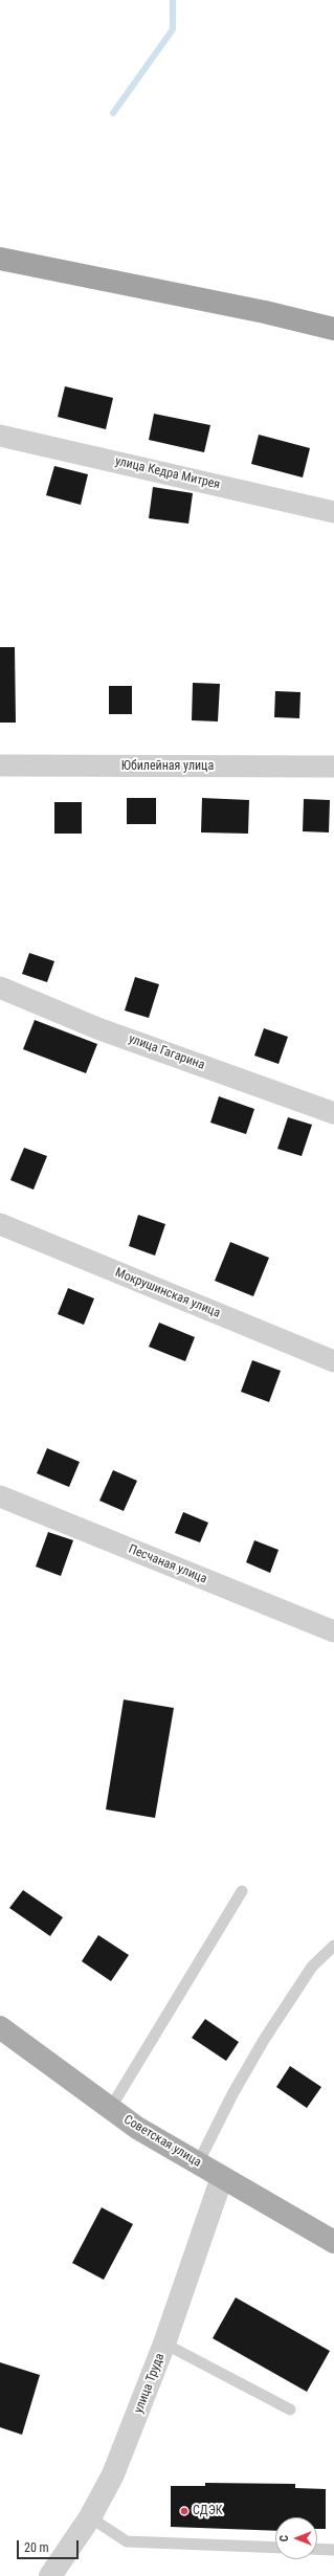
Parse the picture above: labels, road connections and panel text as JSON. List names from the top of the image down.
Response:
{
  "streets": {
    "main road": ["Советская улица"],
    "street": [
      "улица Кедра Митрея",
      "Юбилейная улица",
      "улица Гагарина",
      "Мокрушинская улица",
      "Песчаная улица",
      "улица Труда"
    ]
  },
  "crossings": [
    ["Советская улица", "улица Труда"]
  ],
  "places": ["СДЭК"],
  "scale_bar": "20 m",
  "north": "left"
}
